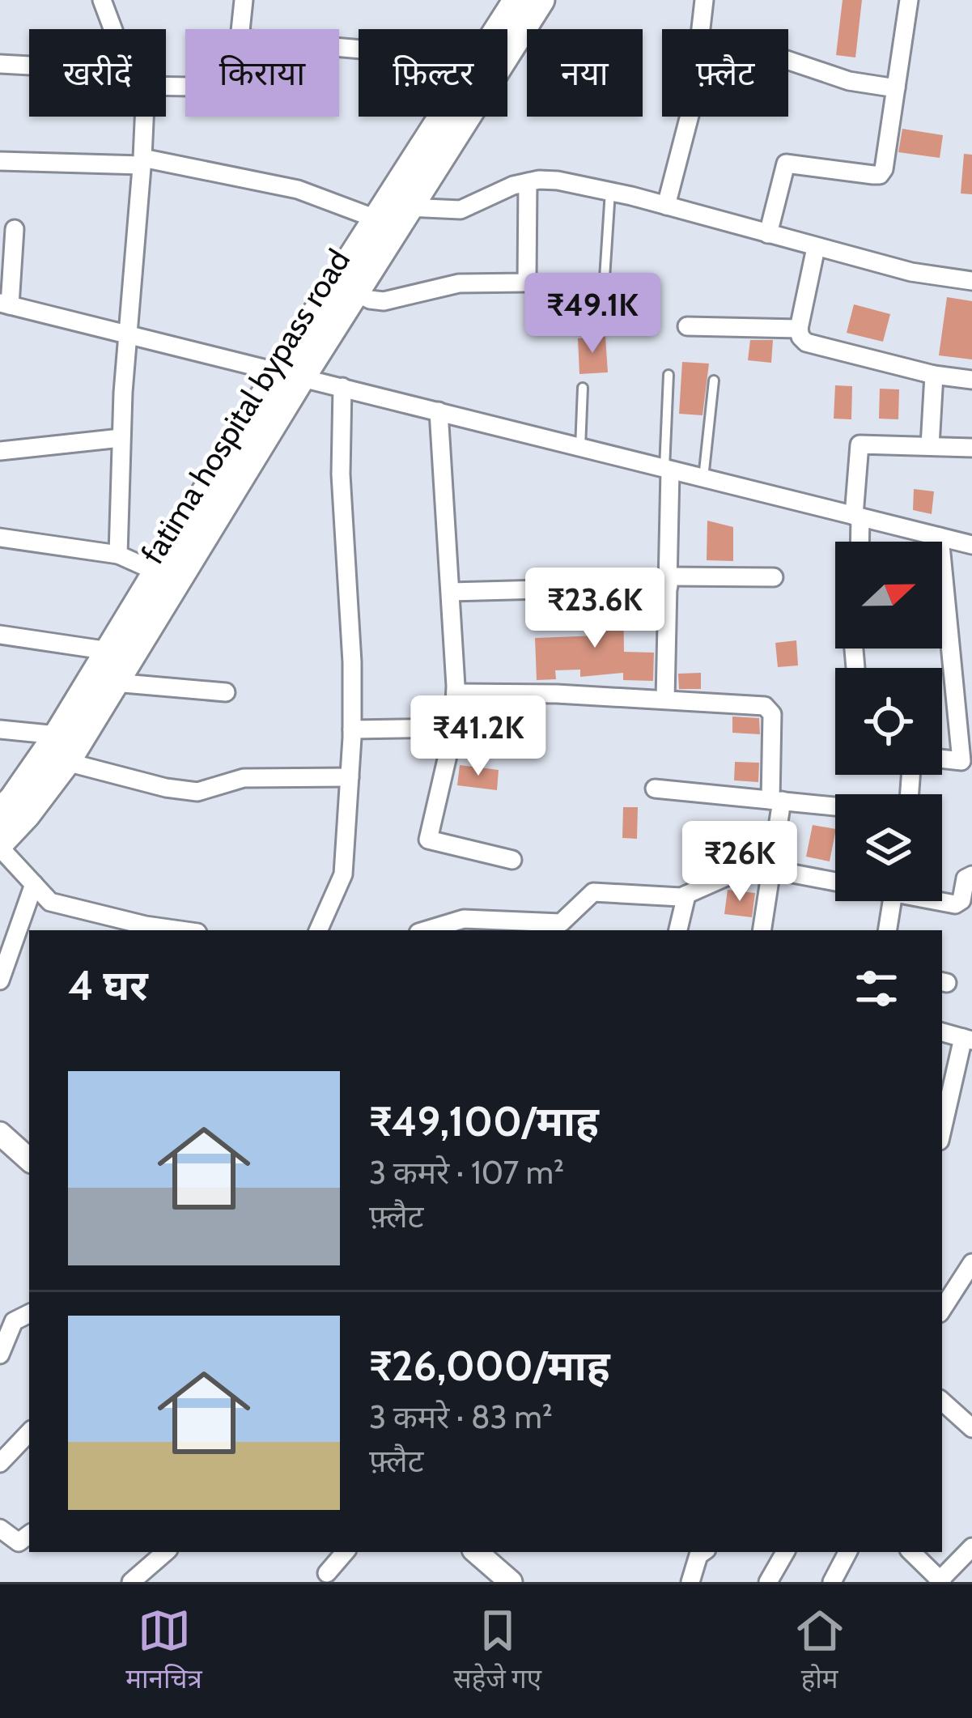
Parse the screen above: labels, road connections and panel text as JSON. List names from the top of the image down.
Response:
{
  "streets": {
    "highway": ["fatima hospital bypass road"]
  },
  "north": "right",
  "page": {
    "chip": [
      "खरीदें",
      "किराया",
      "फ़िल्टर",
      "नया",
      "फ़्लैट"
    ],
    "price": [
      "₹49.1K",
      "₹23.6K",
      "₹41.2K",
      "₹26K"
    ],
    "heading": "4 घर",
    "list": [
      {
        "name": "₹49,100/माह",
        "note": "3 कमरे · 107 m² · फ़्लैट"
      },
      {
        "name": "₹26,000/माह",
        "note": "3 कमरे · 83 m² · फ़्लैट"
      }
    ],
    "tabs": ["मानचित्र", "सहेजे गए", "होम"]
  }
}
